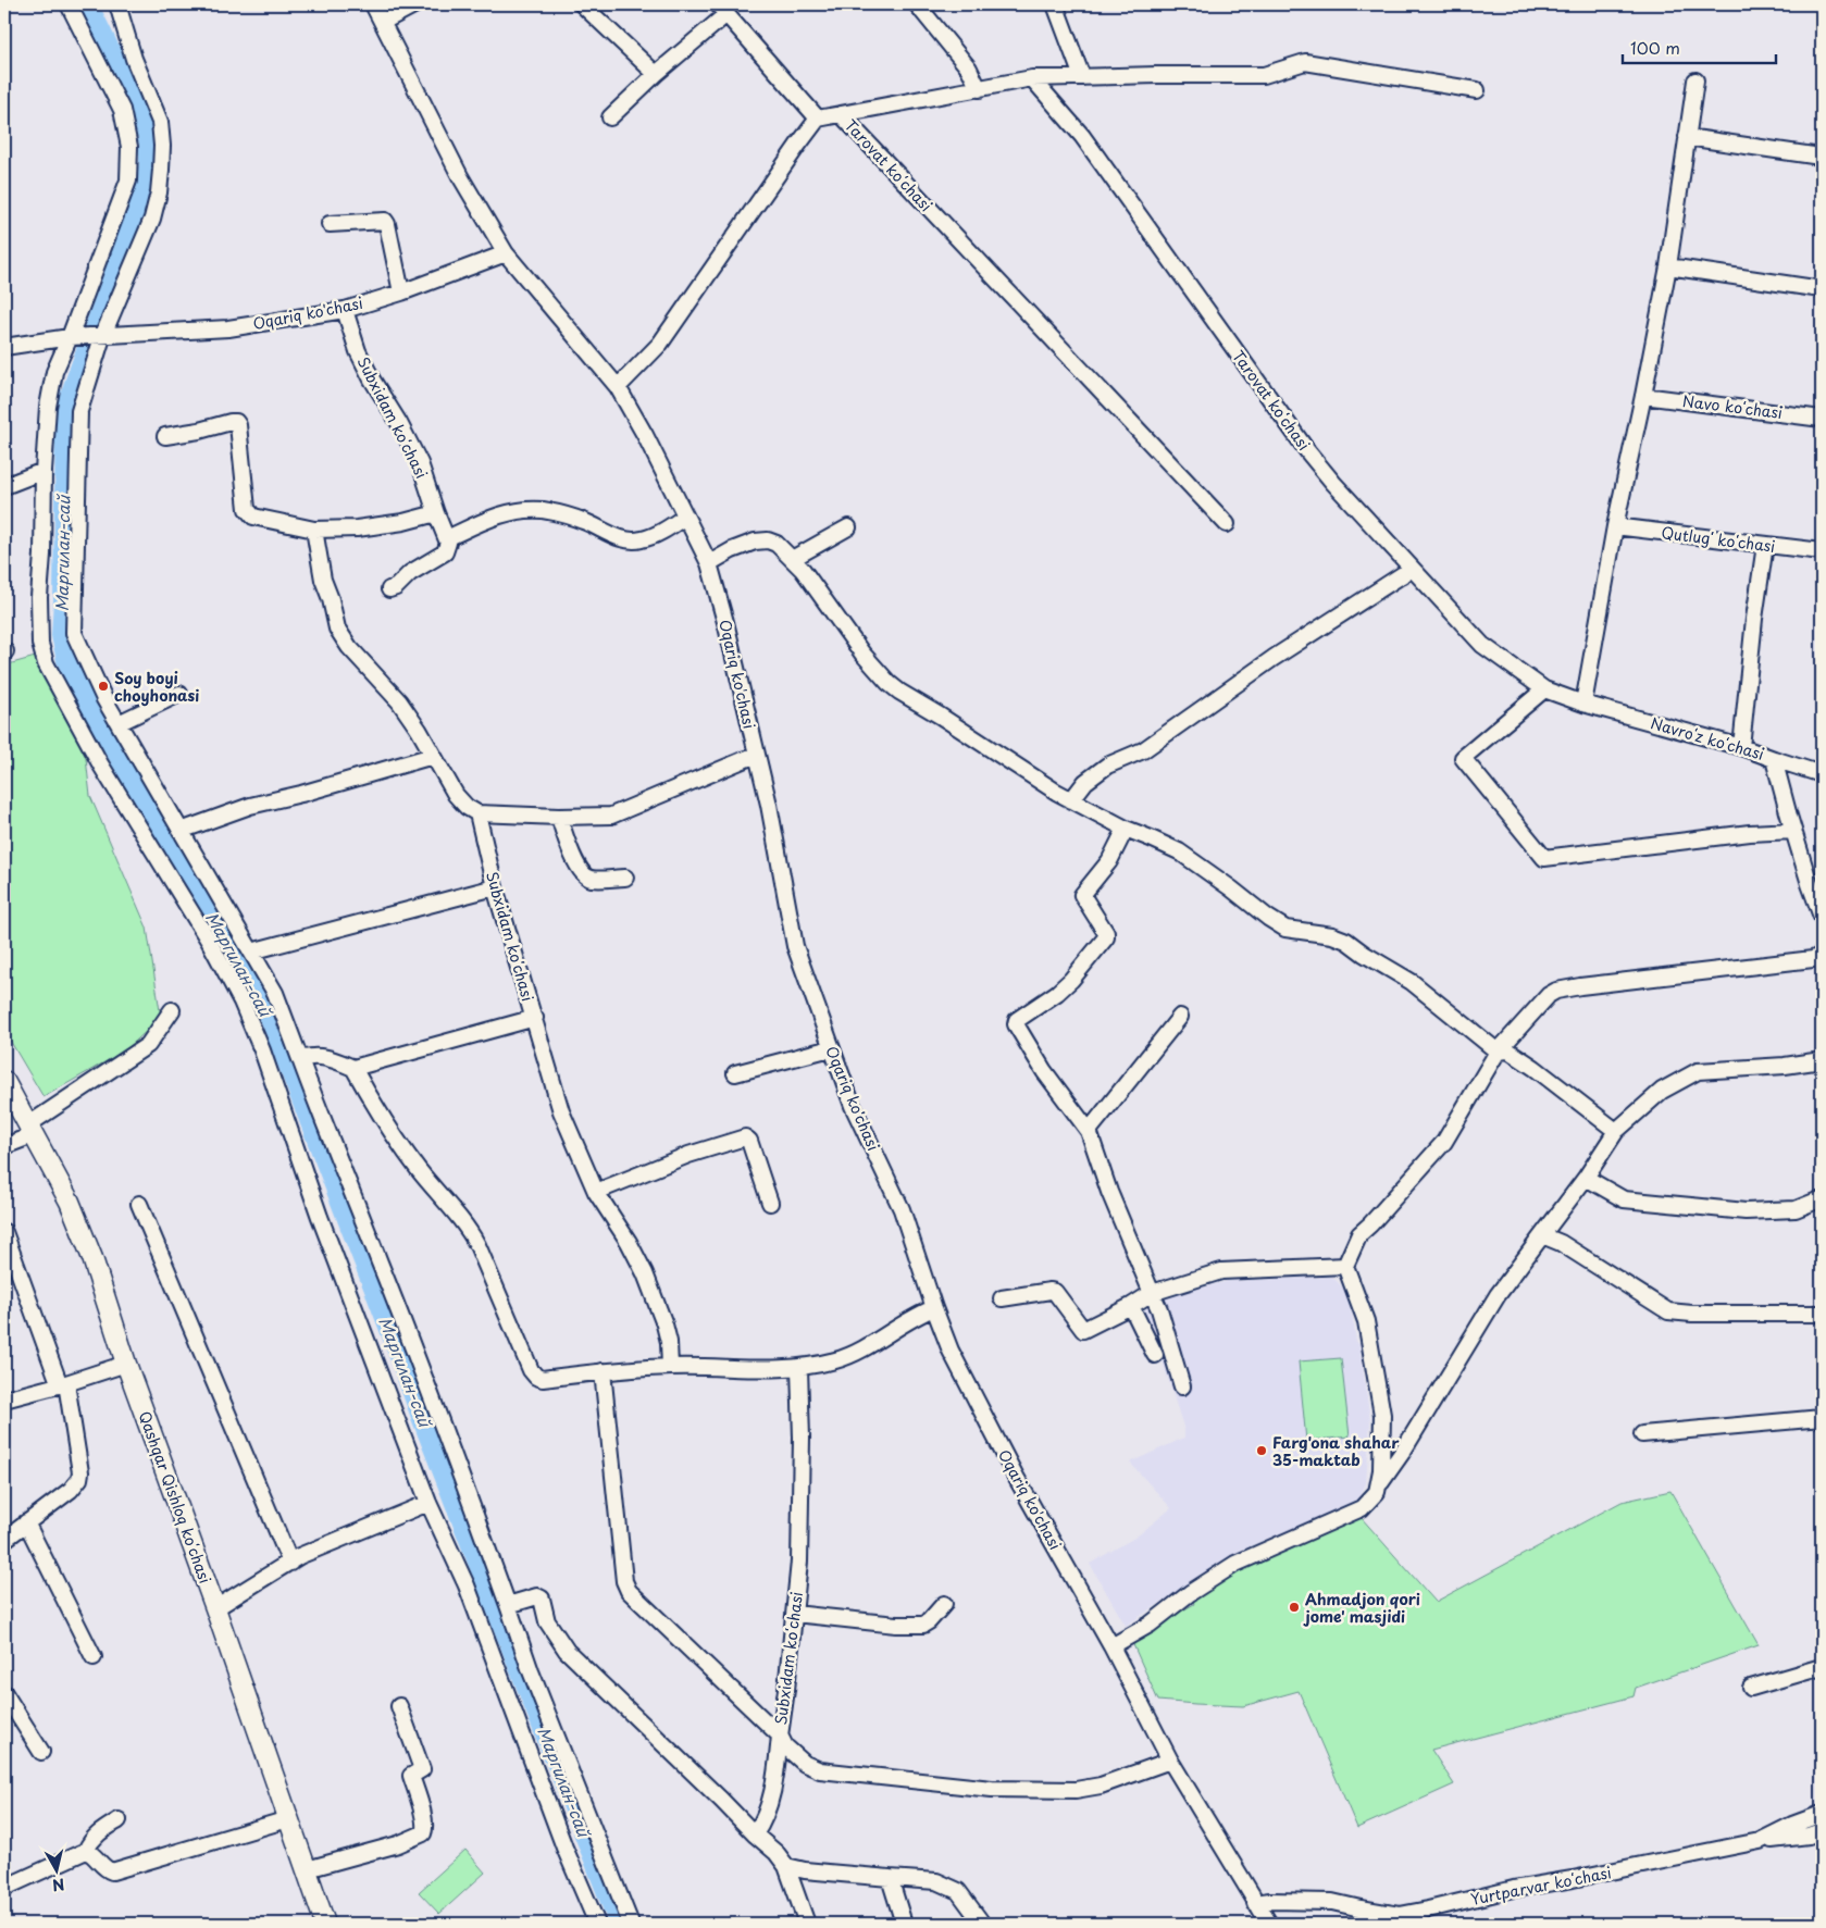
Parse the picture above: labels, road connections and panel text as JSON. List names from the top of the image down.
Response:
{
  "streets": {
    "main road": ["Qashqar Qishloq koʻchasi"],
    "street": [
      "Tarovat koʻchasi",
      "Oqariq ko'chasi",
      "Navo koʻchasi",
      "Subxidam koʻchasi",
      "Qutlugʻ koʻchasi",
      "Navroʻz koʻchasi",
      "Yurtparvar koʻchasi"
    ]
  },
  "crossings": [
    ["Tarovat koʻchasi", "Navroʻz koʻchasi"],
    ["Oqariq ko'chasi", "Subxidam koʻchasi"],
    ["Oqariq ko'chasi", "Yurtparvar koʻchasi"]
  ],
  "water": ["Маргилан-сай"],
  "places": ["Soy boyi choyhonasi", "Farg'ona shahar 35-maktab", "Ahmadjon qori jome' masjidi"],
  "scale_bar": "100 m",
  "north": "bottom"
}
